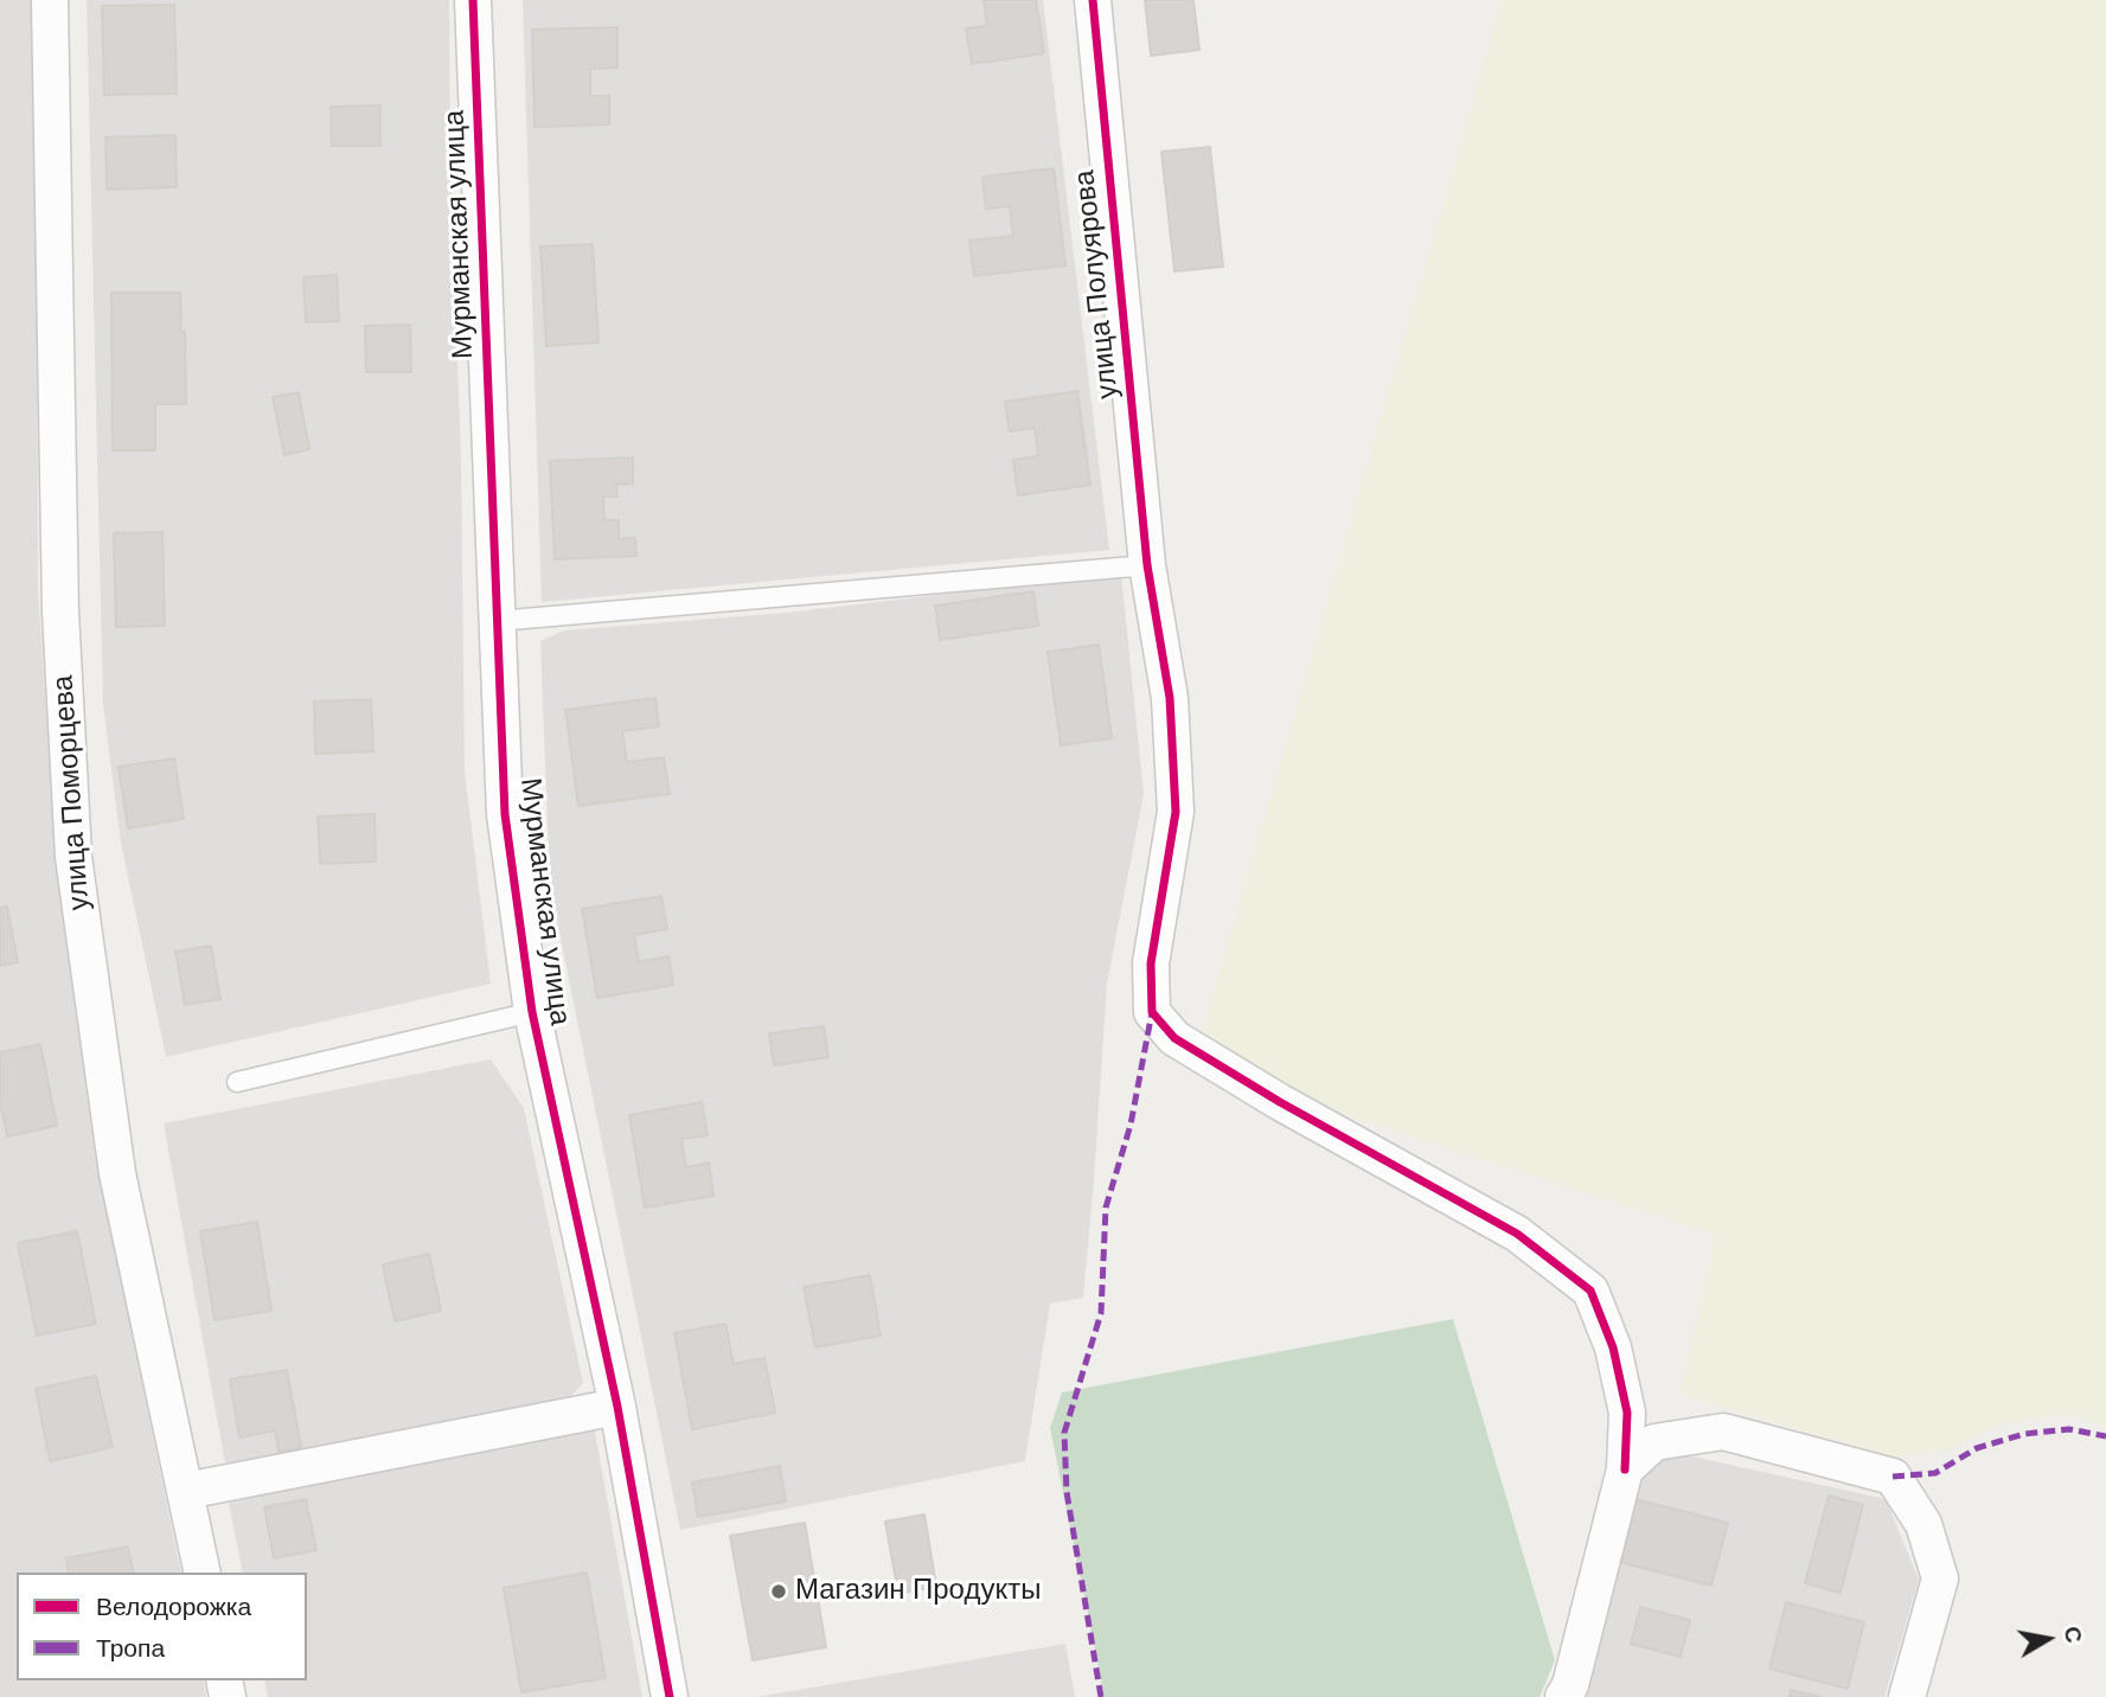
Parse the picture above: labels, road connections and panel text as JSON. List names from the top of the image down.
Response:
{
  "streets": {
    "street": ["Мурманская улица", "улица Полуярова", "улица Поморцева"]
  },
  "places": ["Магазин Продукты"],
  "legend": ["Велодорожка", "Тропа"],
  "north": "right"
}
